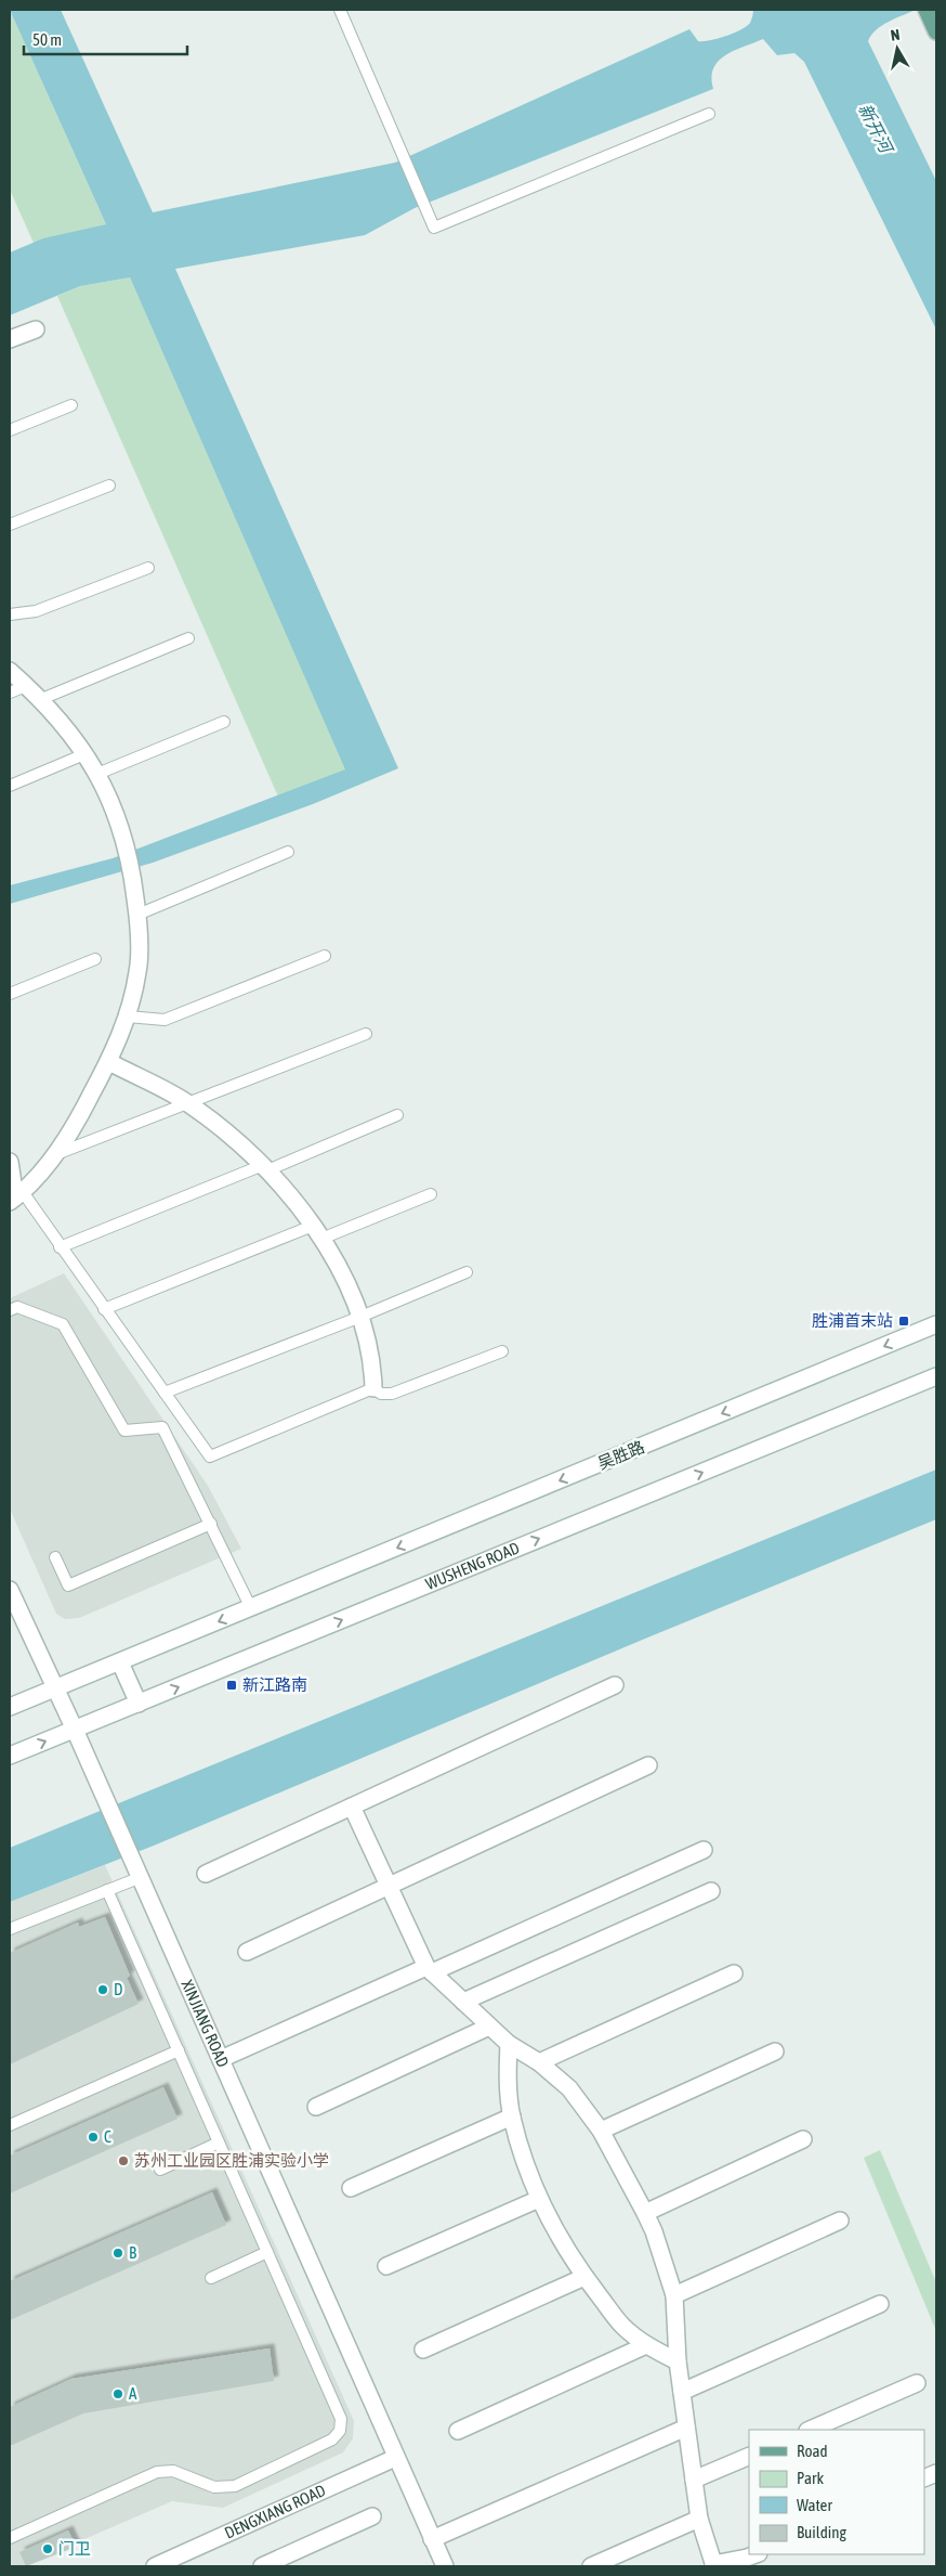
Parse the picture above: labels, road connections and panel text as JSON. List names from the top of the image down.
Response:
{
  "streets": {
    "street": ["WUSHENG ROAD", "XINJIANG ROAD", "DENGXIANG ROAD"]
  },
  "crossings": [
    ["WUSHENG ROAD", "XINJIANG ROAD"],
    ["XINJIANG ROAD", "DENGXIANG ROAD"]
  ],
  "water": ["新开河"],
  "places": {
    "transit": ["胜浦首末站", "新江路南"],
    "other": [
      "D",
      "C",
      "苏州工业园区胜浦实验小学",
      "B",
      "A",
      "门卫"
    ]
  },
  "legend": [
    "Road",
    "Park",
    "Water",
    "Building"
  ],
  "scale_bar": "50 m",
  "north": "top"
}
